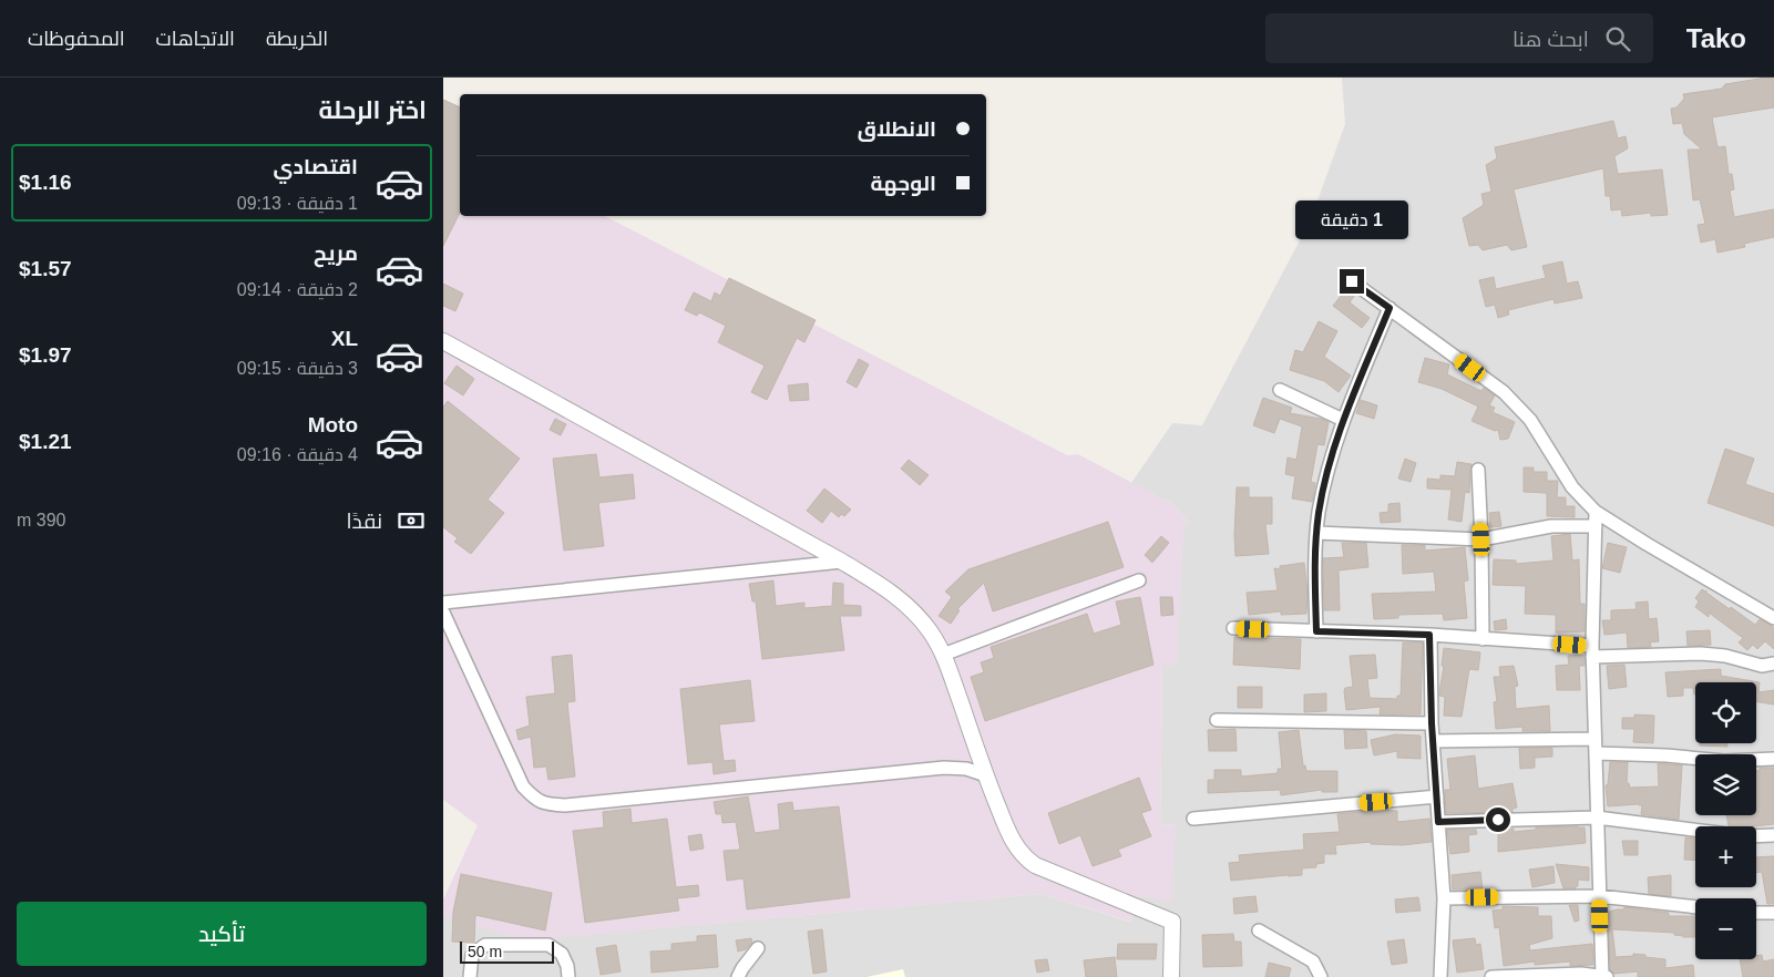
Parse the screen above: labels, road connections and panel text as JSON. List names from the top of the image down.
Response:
{
  "scale_bar": "50 m",
  "page": {
    "header": "Tako",
    "search": "ابحث هنا",
    "nav": ["الخريطة", "الاتجاهات", "المحفوظات"],
    "heading": "اختر الرحلة",
    "banner": ["الانطلاق", "الوجهة"],
    "list": [
      {
        "name": "اقتصادي",
        "note": "1 دقيقة · 09:13",
        "value": "$1.16"
      },
      {
        "name": "مريح",
        "note": "2 دقيقة · 09:14",
        "value": "$1.57"
      },
      {
        "name": "XL",
        "note": "3 دقيقة · 09:15",
        "value": "$1.97"
      },
      {
        "name": "Moto",
        "note": "4 دقيقة · 09:16",
        "value": "$1.21"
      }
    ],
    "bubble": "1 دقيقة",
    "pay": ["نقدًا", "390 m"],
    "map_buttons": ["+", "−"],
    "buttons": "تأكيد",
    "scale": "50 m"
  }
}
